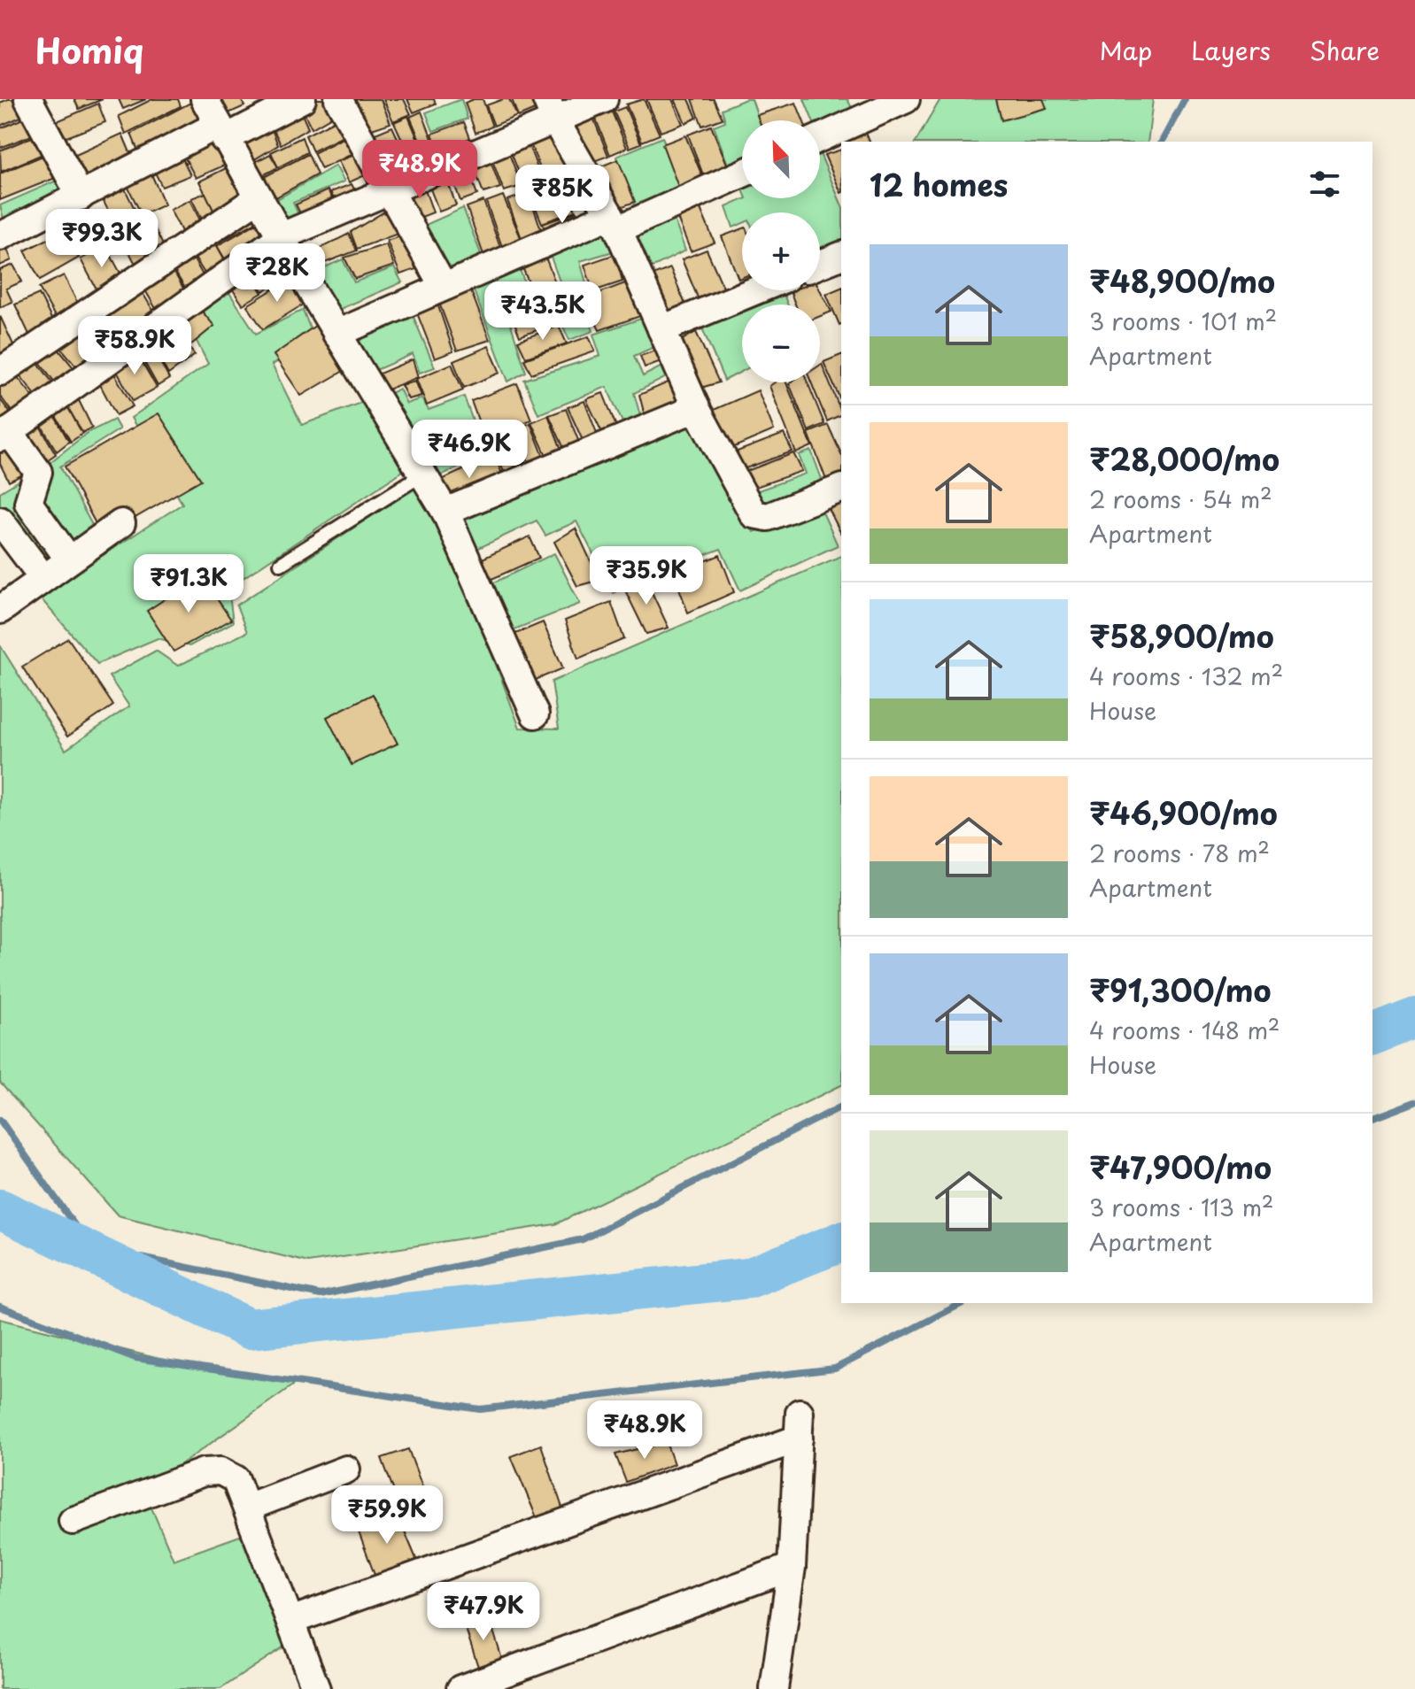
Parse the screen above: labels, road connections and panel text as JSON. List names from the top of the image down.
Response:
{
  "north": "top left",
  "page": {
    "header": "Homiq",
    "nav": ["Map", "Layers", "Share"],
    "map_buttons": ["+", "−"],
    "price": [
      "₹48.9K",
      "₹85K",
      "₹99.3K",
      "₹28K",
      "₹43.5K",
      "₹58.9K",
      "₹46.9K",
      "₹35.9K",
      "₹91.3K",
      "₹48.9K",
      "₹59.9K",
      "₹47.9K"
    ],
    "heading": "12 homes",
    "list": [
      {
        "name": "₹48,900/mo",
        "note": "3 rooms · 101 m² · Apartment"
      },
      {
        "name": "₹28,000/mo",
        "note": "2 rooms · 54 m² · Apartment"
      },
      {
        "name": "₹58,900/mo",
        "note": "4 rooms · 132 m² · House"
      },
      {
        "name": "₹46,900/mo",
        "note": "2 rooms · 78 m² · Apartment"
      },
      {
        "name": "₹91,300/mo",
        "note": "4 rooms · 148 m² · House"
      },
      {
        "name": "₹47,900/mo",
        "note": "3 rooms · 113 m² · Apartment"
      }
    ]
  }
}
